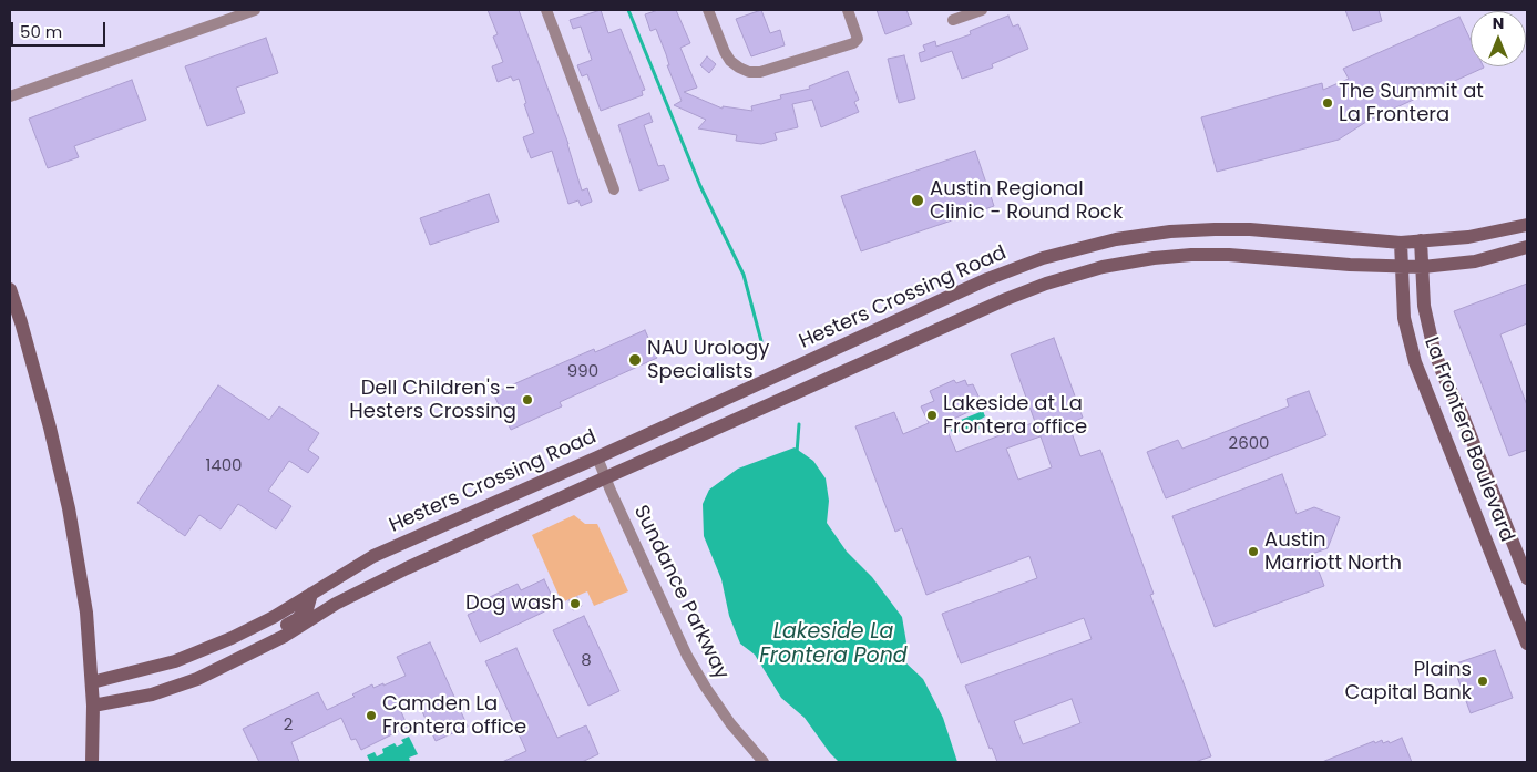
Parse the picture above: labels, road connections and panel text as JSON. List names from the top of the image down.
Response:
{
  "streets": {
    "street": ["Hesters Crossing Road", "La Frontera Boulevard", "Sundance Parkway"]
  },
  "crossings": [
    ["Hesters Crossing Road", "La Frontera Boulevard"],
    ["Hesters Crossing Road", "Sundance Parkway"]
  ],
  "water": ["Lakeside La Frontera Pond"],
  "places": [
    "The Summit at La Frontera",
    "Austin Regional Clinic - Round Rock",
    "NAU Urology Specialists",
    "Dell Children's - Hesters Crossing",
    "Lakeside at La Frontera office",
    "Austin Marriott North",
    "Dog wash",
    "Plains Capital Bank",
    "Camden La Frontera office"
  ],
  "house_numbers": [
    "990",
    "2600",
    "1400",
    "8",
    "2"
  ],
  "scale_bar": "50 m",
  "north": "top"
}
